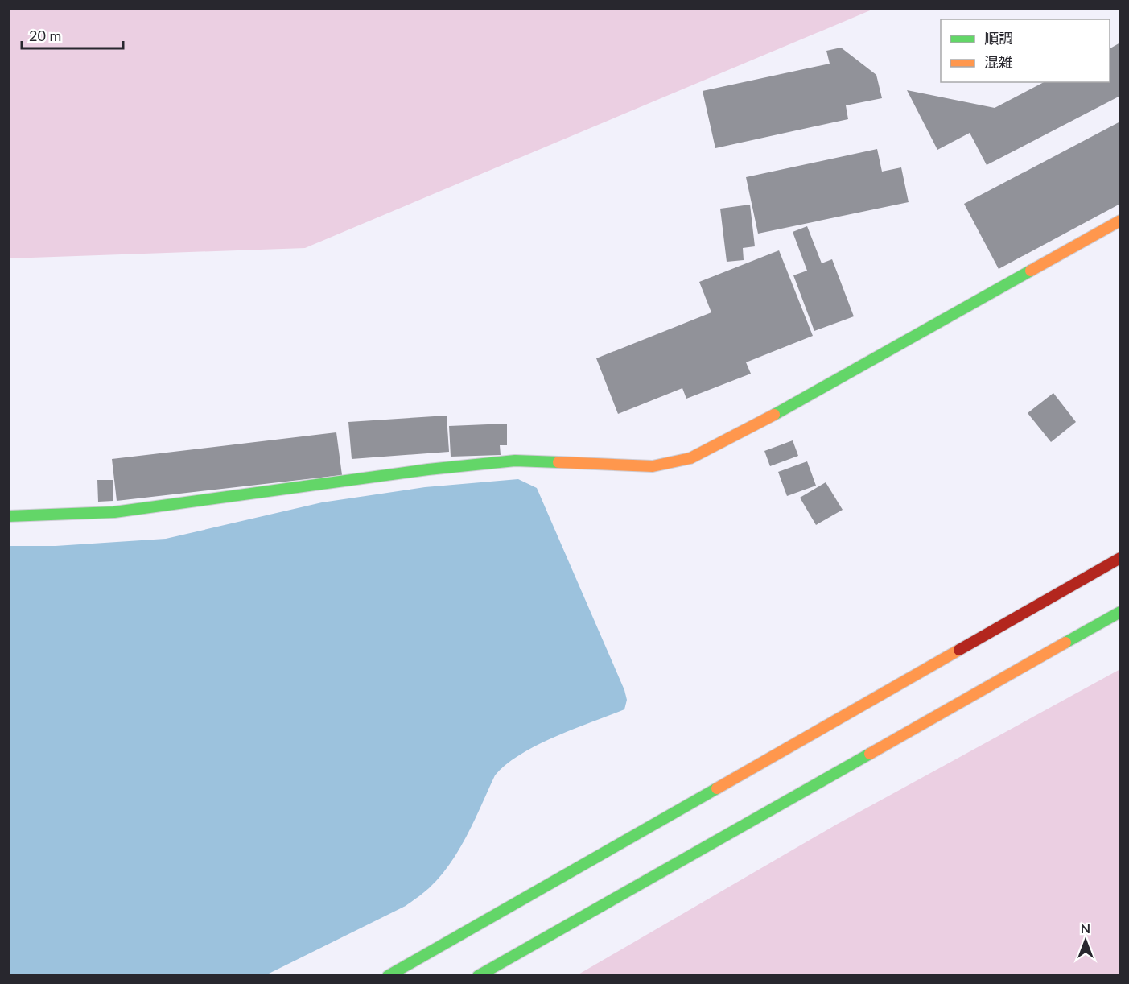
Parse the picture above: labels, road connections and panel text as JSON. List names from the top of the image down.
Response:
{
  "legend": ["順調", "混雑"],
  "scale_bar": "20 m",
  "north": "top"
}
